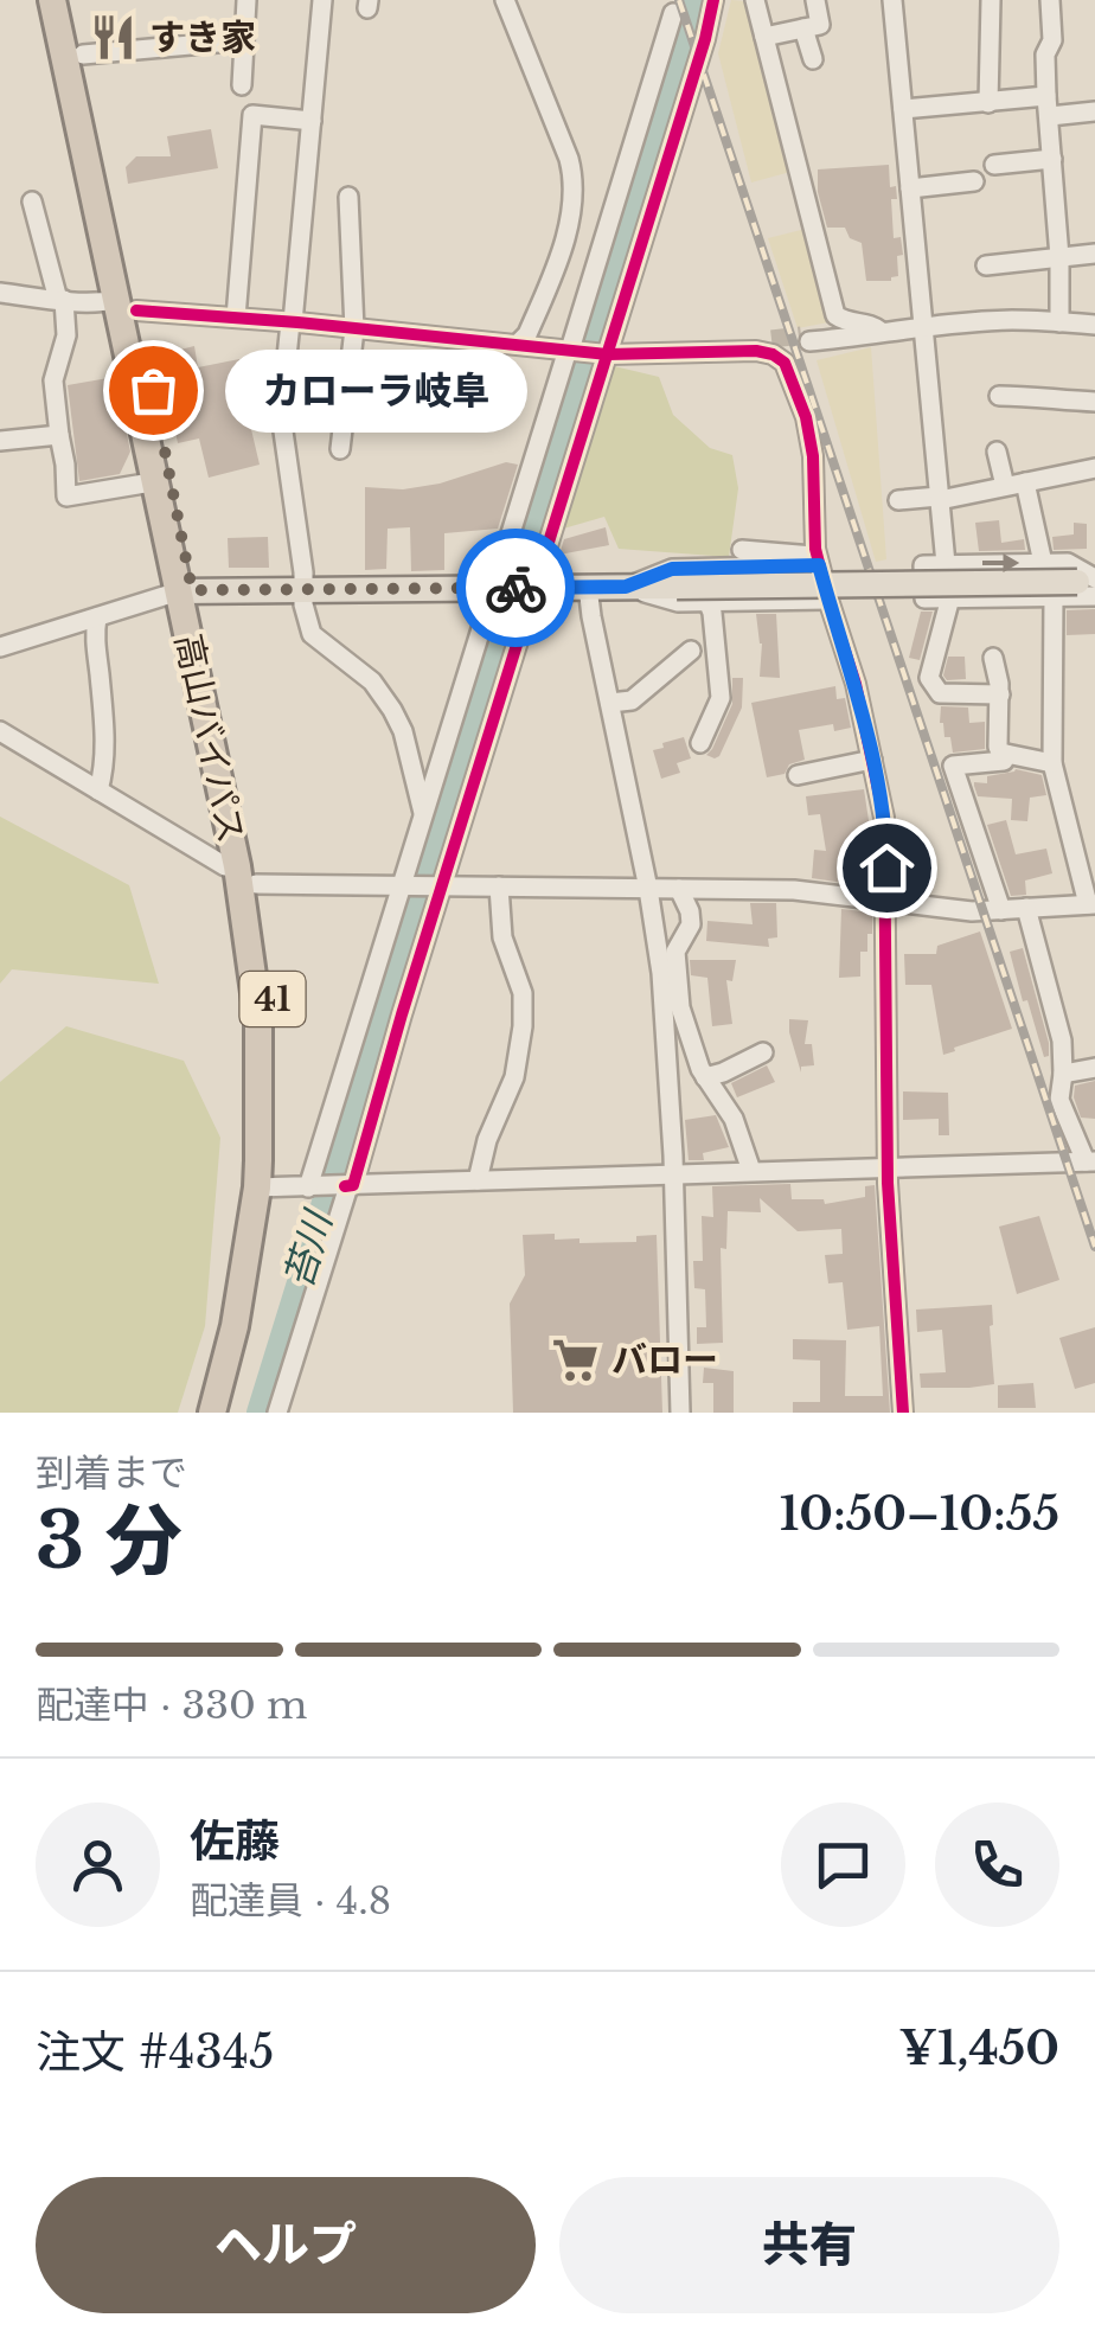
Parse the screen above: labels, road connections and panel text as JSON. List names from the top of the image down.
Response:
{
  "streets": {
    "highway": ["高山バイパス", "41"]
  },
  "water": ["苔川"],
  "places": {
    "restaurant": ["すき家"],
    "other": ["カローラ岐阜"],
    "supermarket": ["バロー"]
  },
  "page": {
    "bubble": "カローラ岐阜",
    "heading": ["3 分", "到着まで", "10:50–10:55"],
    "panel": [
      "佐藤",
      "配達員 · 4.8",
      "注文 #4345",
      "¥1,450"
    ],
    "bar": "配達中 · 330 m",
    "buttons": ["ヘルプ", "共有"]
  }
}
